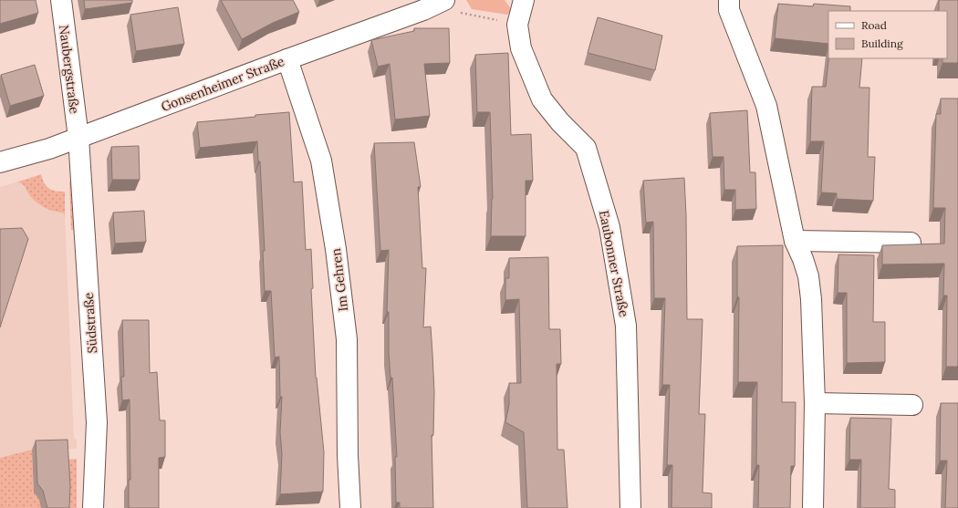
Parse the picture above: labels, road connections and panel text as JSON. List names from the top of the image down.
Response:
{
  "streets": {
    "street": [
      "Naubergstraße",
      "Gonsenheimer Straße",
      "Eaubonner Straße",
      "Im Gehren",
      "Südstraße"
    ]
  },
  "crossings": [
    ["Naubergstraße", "Gonsenheimer Straße"],
    ["Naubergstraße", "Südstraße"],
    ["Gonsenheimer Straße", "Im Gehren"],
    ["Gonsenheimer Straße", "Südstraße"]
  ],
  "legend": ["Road", "Building"]
}
